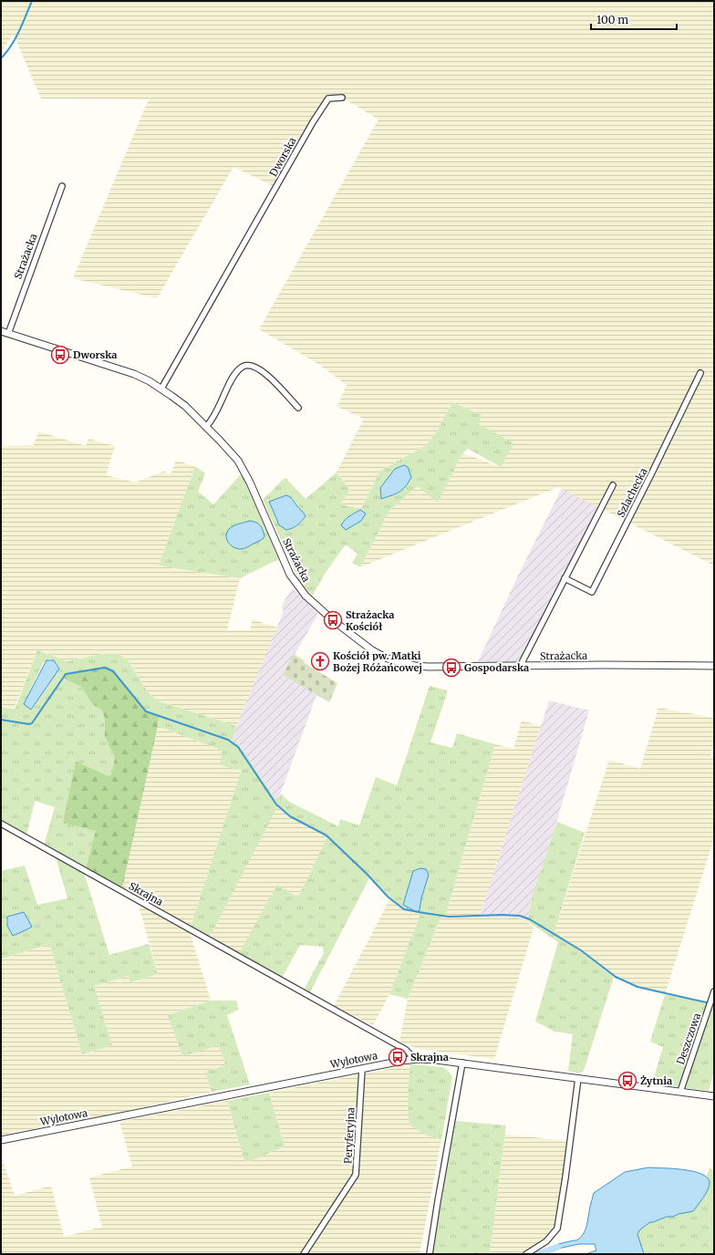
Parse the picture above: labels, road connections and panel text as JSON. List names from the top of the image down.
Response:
{
  "streets": {
    "street": [
      "Dworska",
      "Strażacka",
      "Szlachecka",
      "Skrajna",
      "Deszczowa",
      "Wylotowa",
      "Peryferyjna"
    ]
  },
  "crossings": [
    ["Dworska", "Strażacka"],
    ["Skrajna", "Wylotowa"],
    ["Deszczowa", "Wylotowa"],
    ["Wylotowa", "Peryferyjna"]
  ],
  "places": {
    "bus stop": [
      "Dworska",
      "Strażacka Kościół",
      "Gospodarska",
      "Skrajna",
      "Żytnia"
    ],
    "church": ["Kościół pw. Matki Bożej Różańcowej"]
  },
  "scale_bar": "100 m"
}
